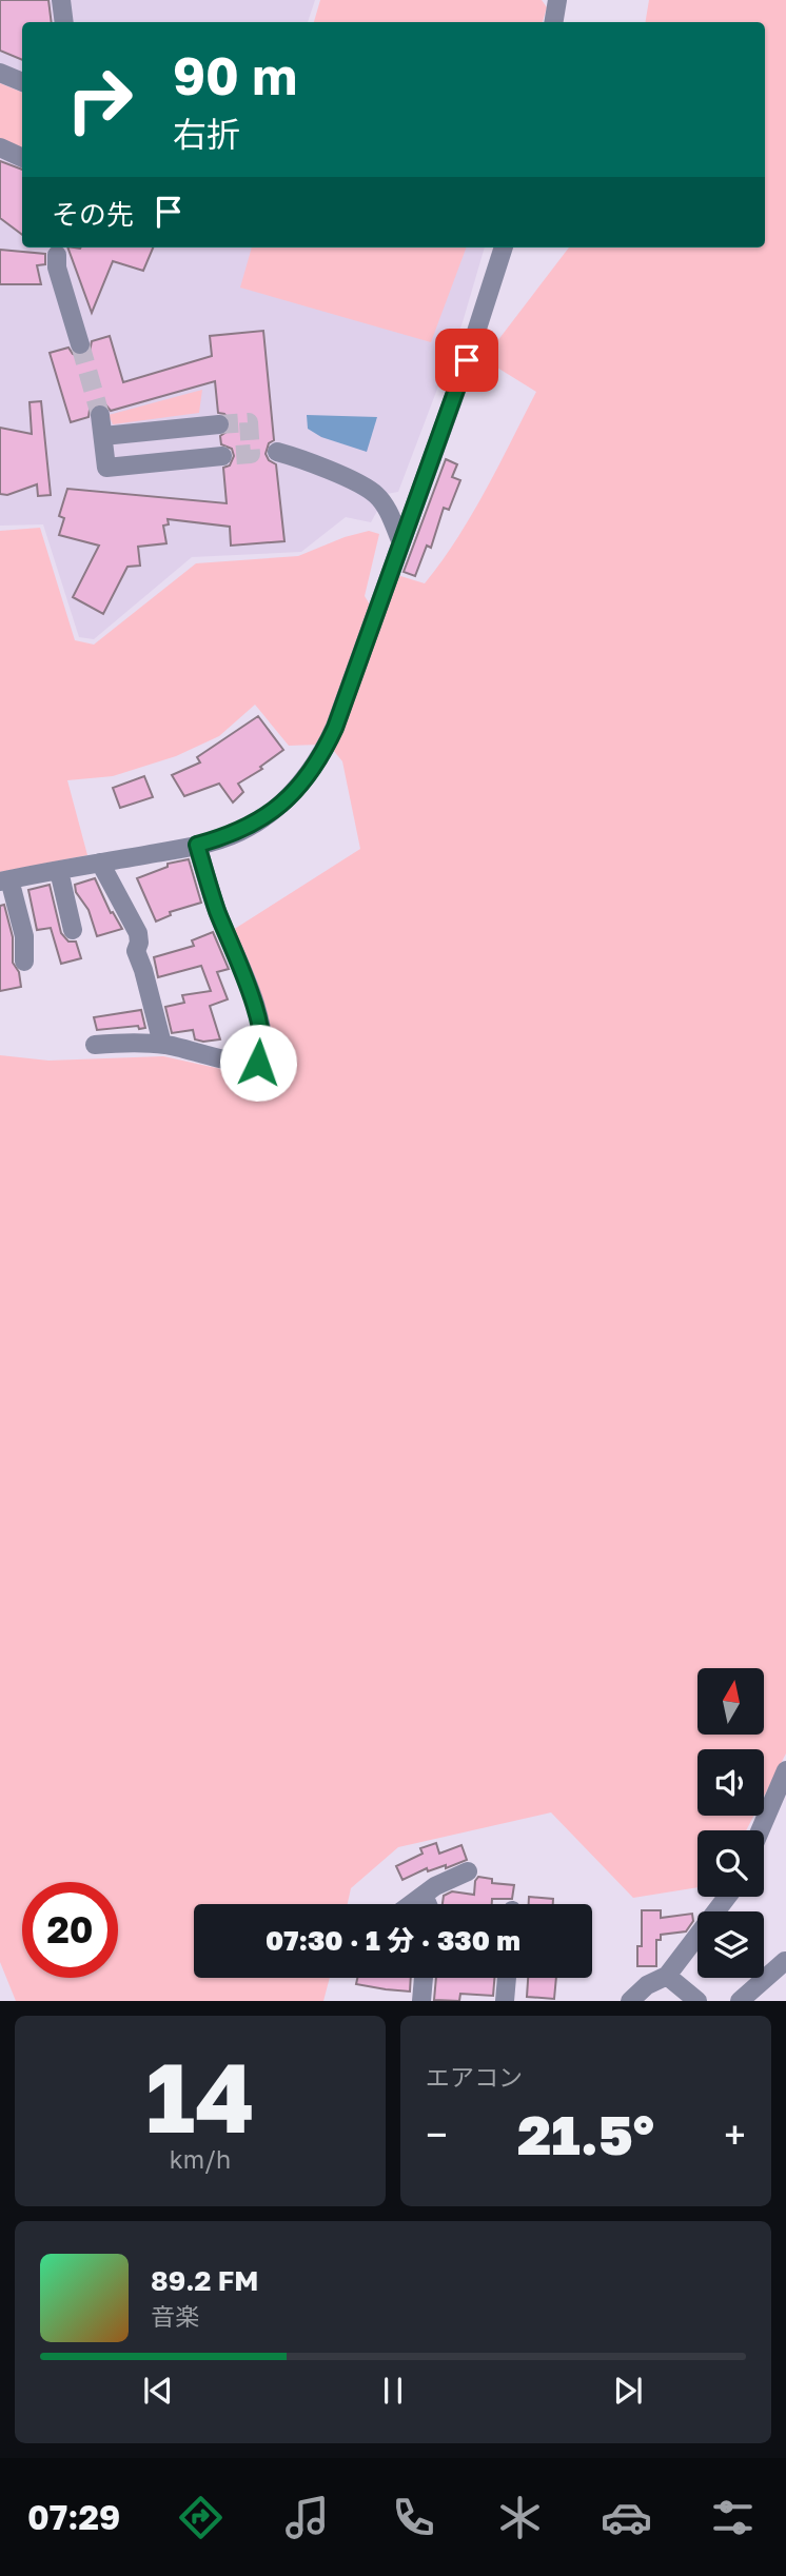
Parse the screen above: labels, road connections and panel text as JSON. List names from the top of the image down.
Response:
{
  "north": "top",
  "page": {
    "turn": ["90 m", "右折"],
    "then": "その先",
    "limit": "20",
    "trip": "07:30 · 1 分 · 330 m",
    "tile": [
      ["14", "km/h"],
      "エアコン"
    ],
    "heat": ["−", "21.5°", "+"],
    "song": ["89.2 FM", "音楽"],
    "tabs": "07:29"
  }
}
